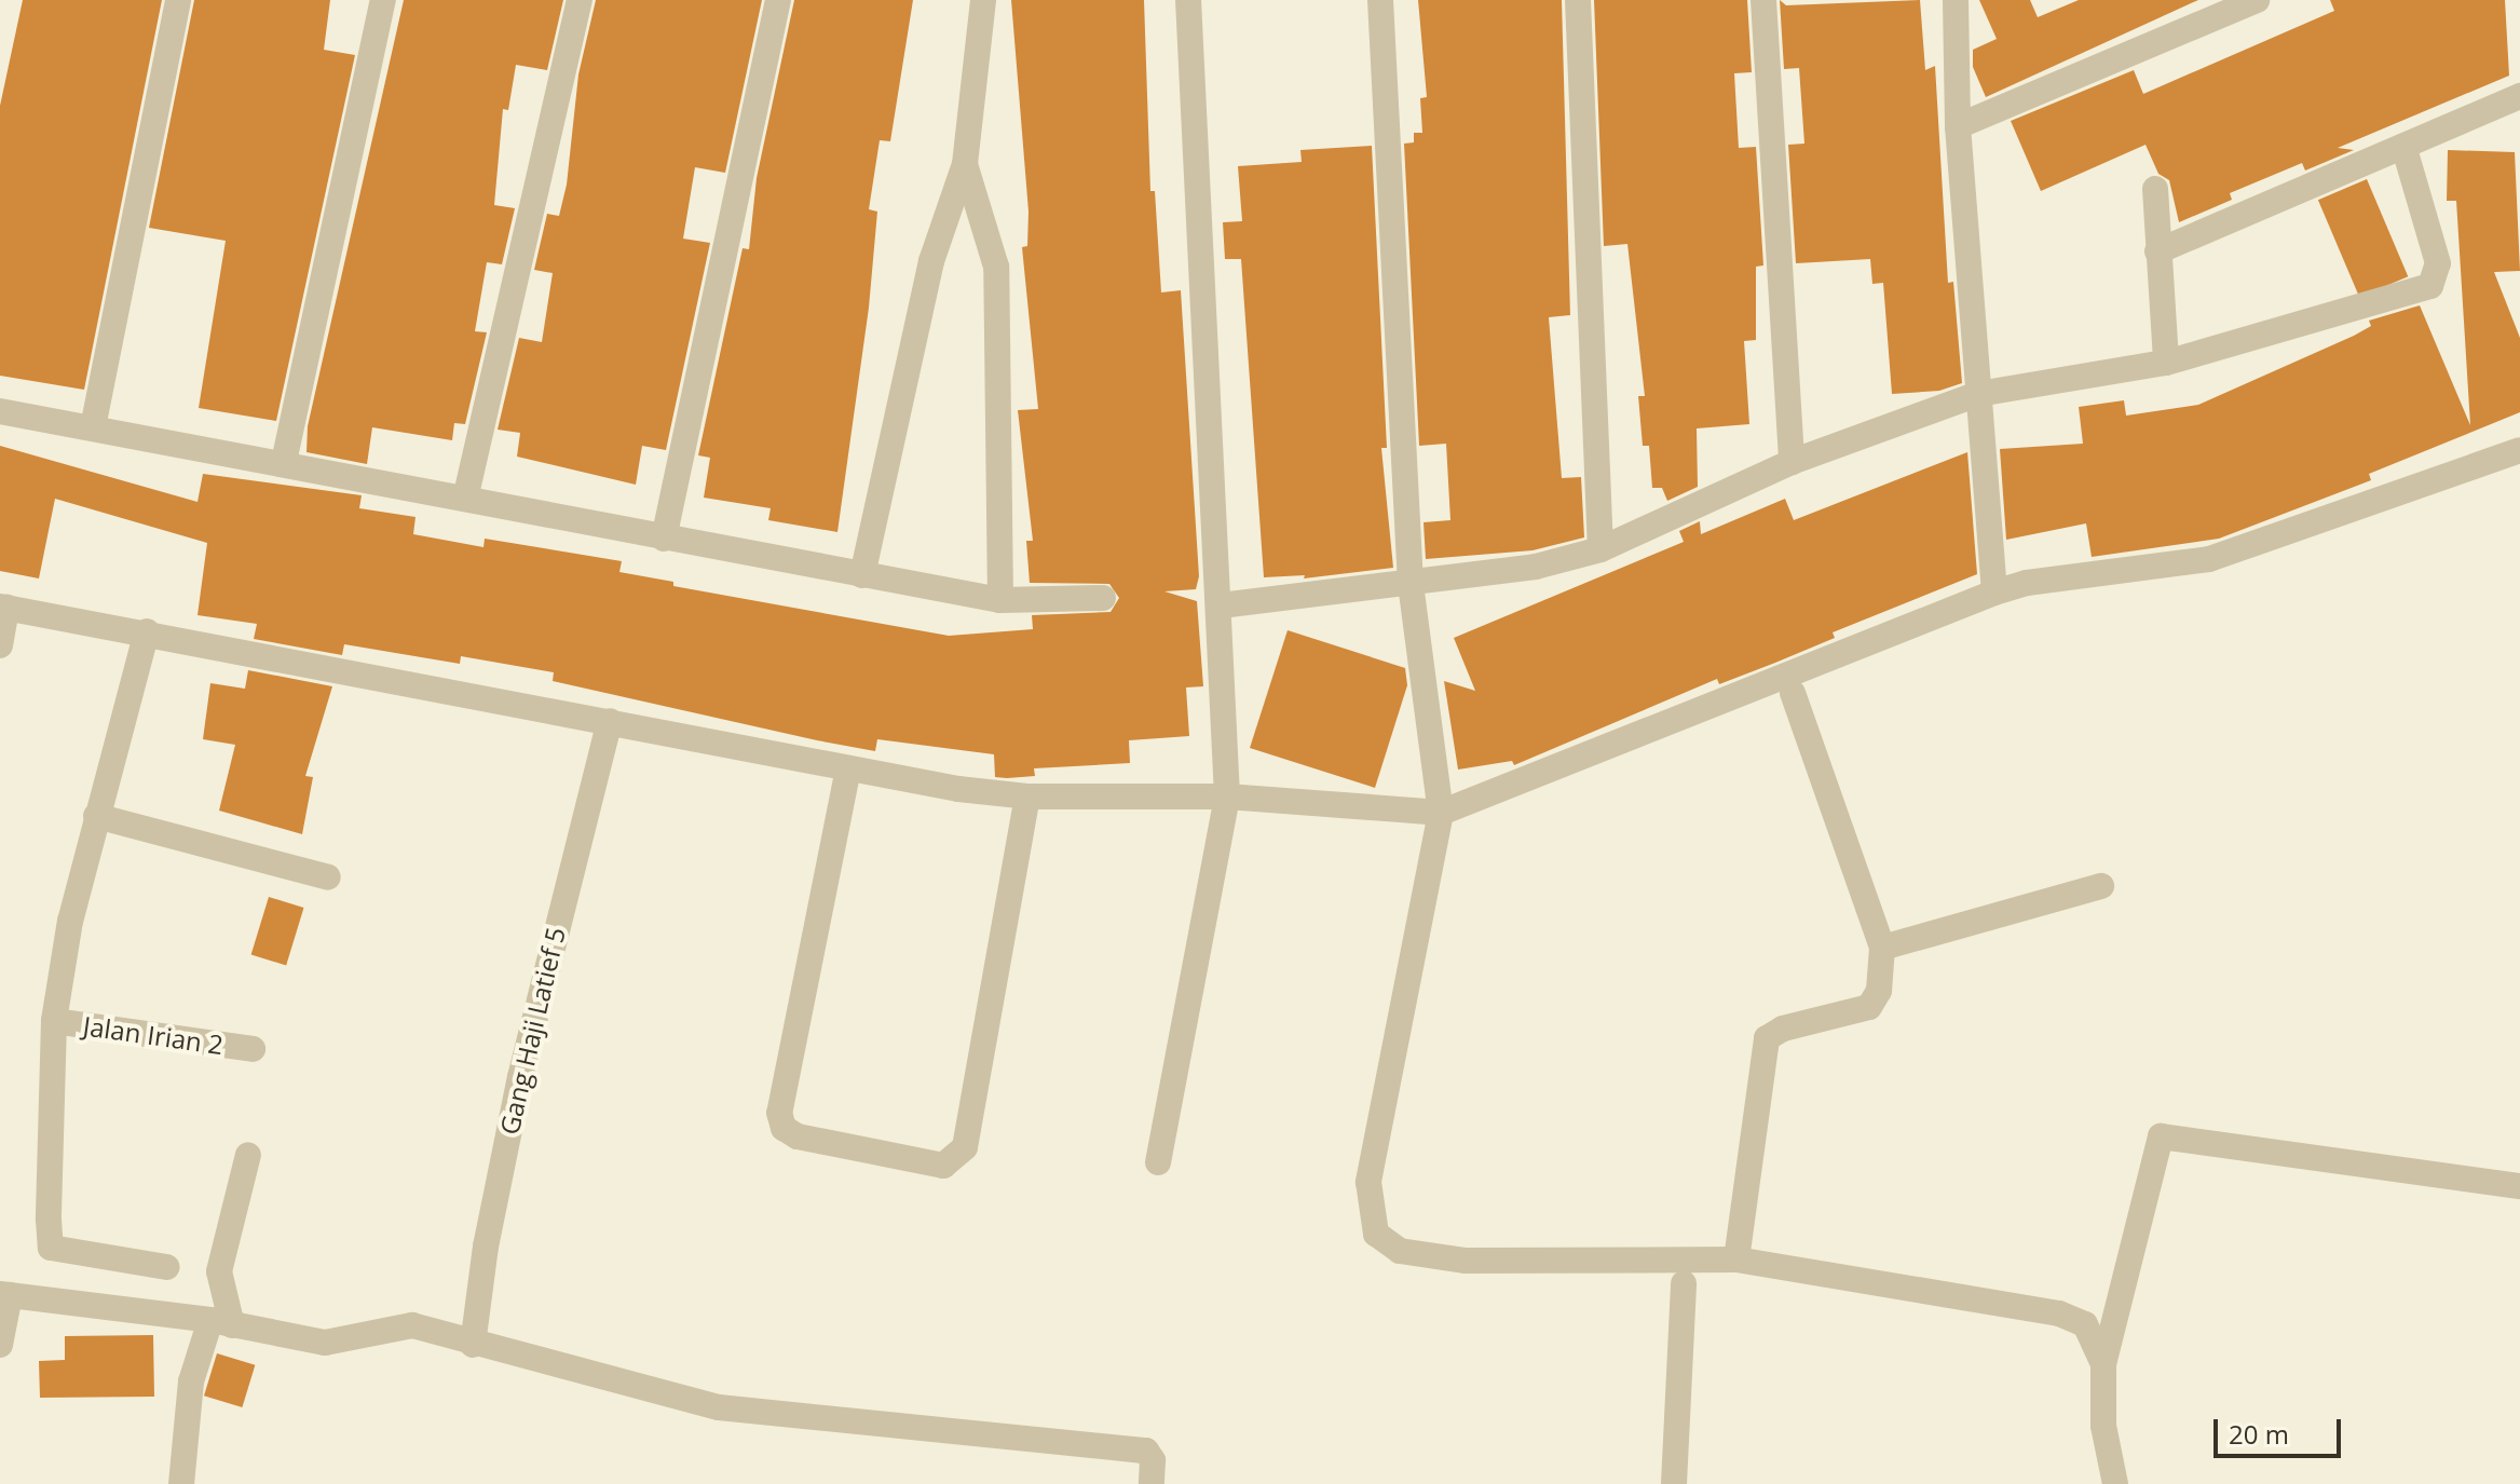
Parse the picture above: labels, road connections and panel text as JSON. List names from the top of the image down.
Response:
{
  "streets": {
    "street": ["Gang Haji Latief 5", "Jalan Irian 2"]
  },
  "scale_bar": "20 m"
}
